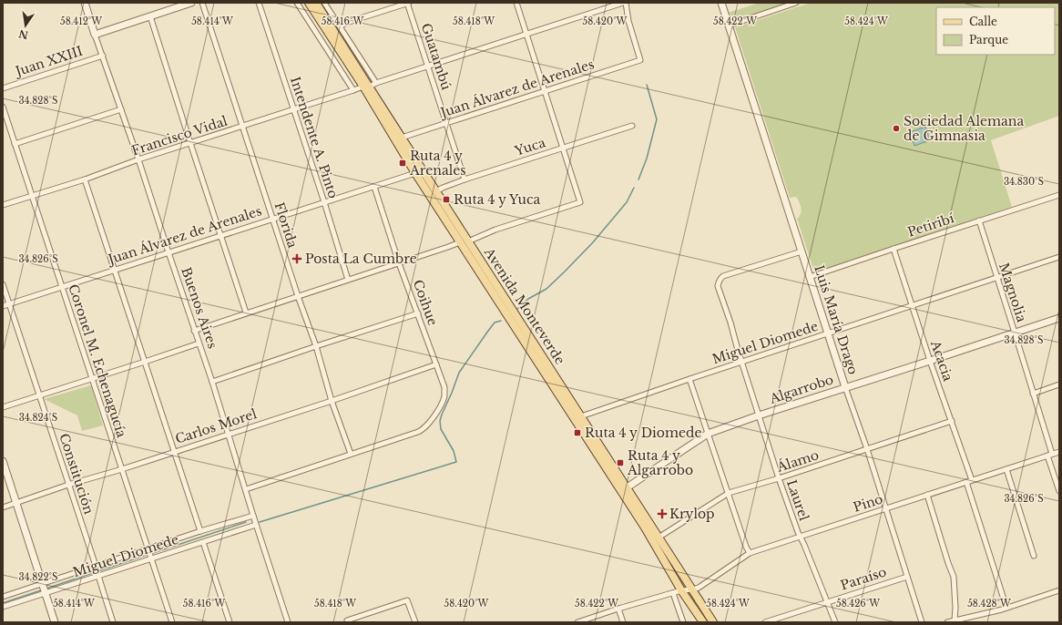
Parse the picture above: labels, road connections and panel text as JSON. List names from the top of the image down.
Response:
{
  "streets": {
    "main road": ["Avenida Monteverde"],
    "street": [
      "Guatambú",
      "Juan XXIII",
      "Juan Álvarez de Arenales",
      "Francisco Vidal",
      "Intendente A. Pinto",
      "Yuca",
      "Florida",
      "Petiribí",
      "Magnolia",
      "Coihue",
      "Buenos Aires",
      "Luis María Drago",
      "Miguel Diomede",
      "Coronel M. Echenagucía",
      "Acacia",
      "Algarrobo",
      "Carlos Morel",
      "Álamo",
      "Constitución",
      "Laurel",
      "Pino",
      "Paraíso"
    ]
  },
  "crossings": [
    ["Guatambú", "Juan Álvarez de Arenales"],
    ["Guatambú", "Francisco Vidal"],
    ["Guatambú", "Yuca"],
    ["Juan XXIII", "Buenos Aires"],
    ["Juan Álvarez de Arenales", "Francisco Vidal"],
    ["Juan Álvarez de Arenales", "Intendente A. Pinto"],
    ["Juan Álvarez de Arenales", "Florida"],
    ["Juan Álvarez de Arenales", "Coihue"],
    ["Juan Álvarez de Arenales", "Avenida Monteverde"],
    ["Juan Álvarez de Arenales", "Buenos Aires"],
    ["Juan Álvarez de Arenales", "Coronel M. Echenagucía"],
    ["Juan Álvarez de Arenales", "Constitución"],
    ["Francisco Vidal", "Intendente A. Pinto"],
    ["Francisco Vidal", "Florida"],
    ["Francisco Vidal", "Avenida Monteverde"],
    ["Francisco Vidal", "Buenos Aires"],
    ["Francisco Vidal", "Coronel M. Echenagucía"],
    ["Yuca", "Avenida Monteverde"],
    ["Florida", "Coihue"],
    ["Florida", "Carlos Morel"],
    ["Petiribí", "Magnolia"],
    ["Petiribí", "Luis María Drago"],
    ["Petiribí", "Acacia"],
    ["Magnolia", "Miguel Diomede"],
    ["Magnolia", "Algarrobo"],
    ["Magnolia", "Pino"],
    ["Coihue", "Carlos Morel"],
    ["Avenida Monteverde", "Miguel Diomede"],
    ["Avenida Monteverde", "Algarrobo"],
    ["Avenida Monteverde", "Álamo"],
    ["Avenida Monteverde", "Pino"],
    ["Buenos Aires", "Miguel Diomede"],
    ["Buenos Aires", "Carlos Morel"],
    ["Luis María Drago", "Miguel Diomede"],
    ["Luis María Drago", "Algarrobo"],
    ["Luis María Drago", "Álamo"],
    ["Luis María Drago", "Laurel"],
    ["Luis María Drago", "Pino"],
    ["Luis María Drago", "Paraíso"],
    ["Miguel Diomede", "Coronel M. Echenagucía"],
    ["Miguel Diomede", "Acacia"],
    ["Miguel Diomede", "Constitución"],
    ["Miguel Diomede", "Laurel"],
    ["Coronel M. Echenagucía", "Carlos Morel"],
    ["Acacia", "Algarrobo"],
    ["Acacia", "Álamo"],
    ["Acacia", "Pino"],
    ["Algarrobo", "Laurel"],
    ["Carlos Morel", "Constitución"],
    ["Álamo", "Laurel"],
    ["Laurel", "Pino"],
    ["Laurel", "Paraíso"]
  ],
  "places": {
    "other": ["Sociedad Alemana de Gimnasia"],
    "transit": [
      "Ruta 4 y Arenales",
      "Ruta 4 y Yuca",
      "Ruta 4 y Diomede",
      "Ruta 4 y Algarrobo"
    ],
    "health": ["Posta La Cumbre", "Krylop"]
  },
  "legend": ["Calle", "Parque"],
  "north": "bottom",
  "coordinates": [
    "58.412°W",
    "58.414°W",
    "58.416°W",
    "58.418°W",
    "58.420°W",
    "58.422°W",
    "58.424°W",
    "34.828°S",
    "34.830°S",
    "34.826°S",
    "34.824°S",
    "34.822°S",
    "58.426°W",
    "58.428°W"
  ]
}
